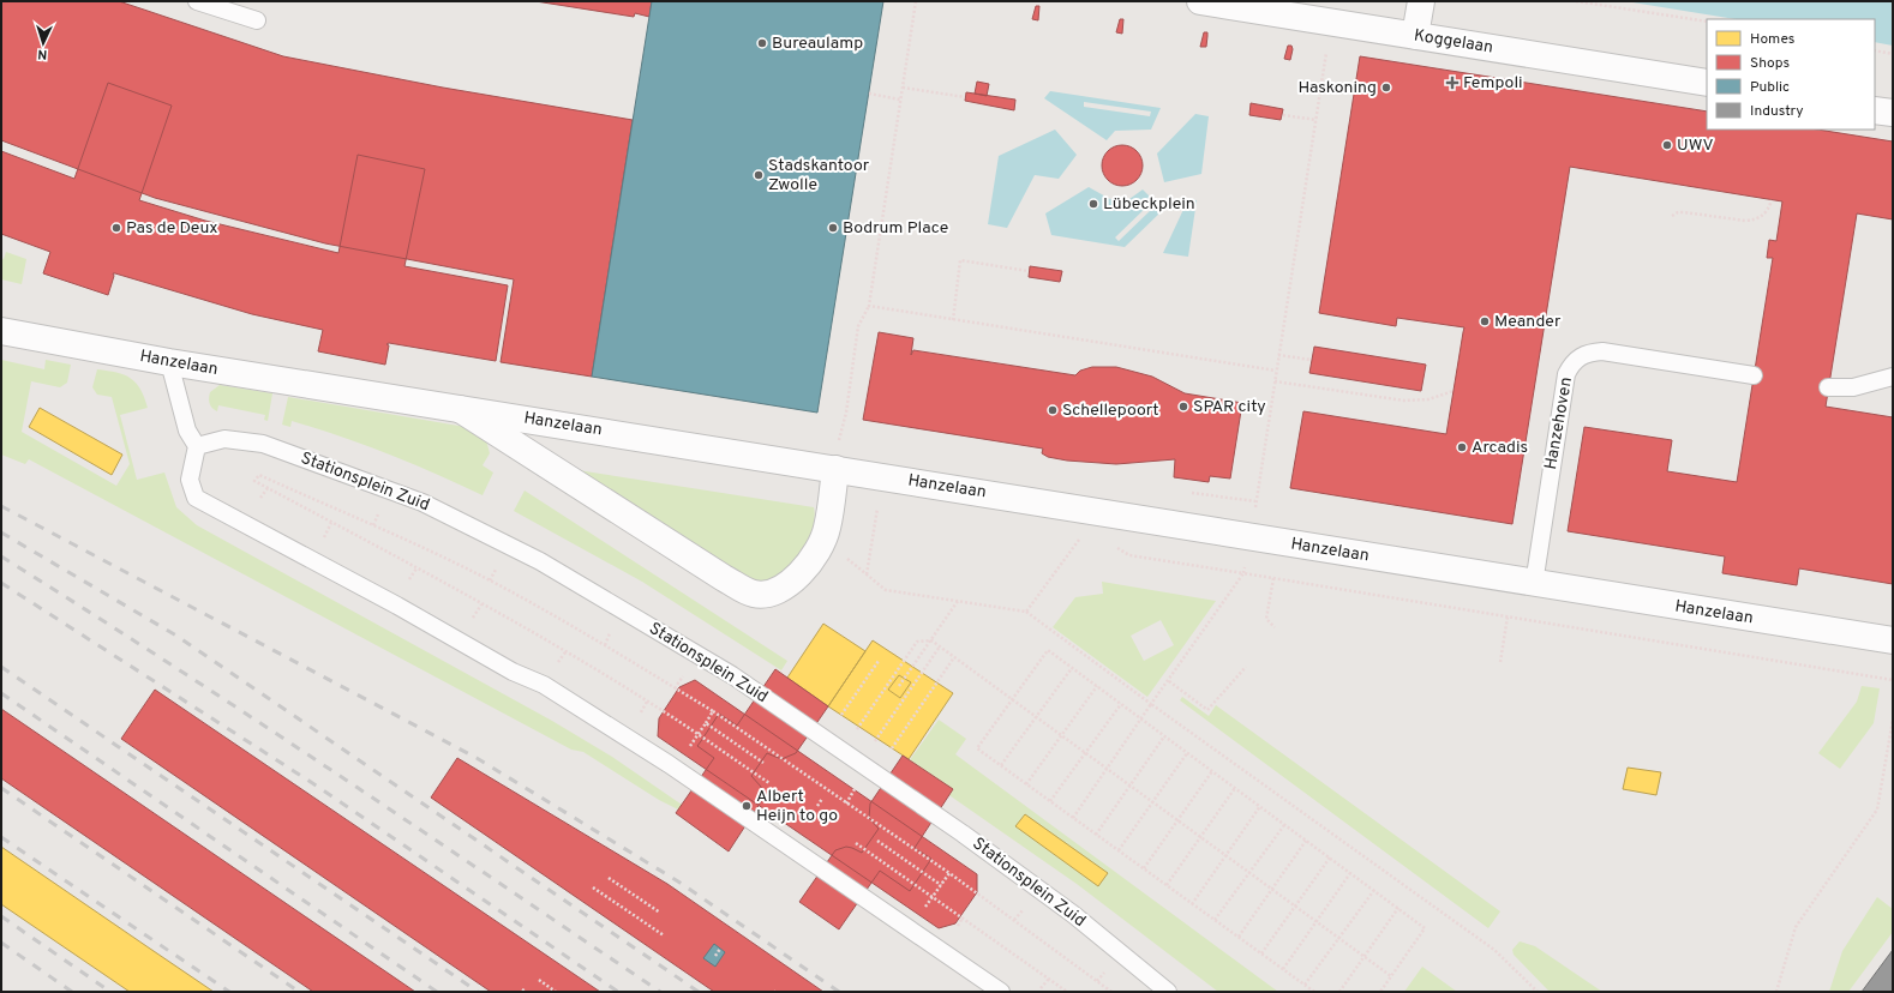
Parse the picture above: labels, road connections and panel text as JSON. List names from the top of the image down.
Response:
{
  "streets": {
    "street": ["Koggelaan", "Hanzelaan"],
    "lane": ["Hanzehoven", "Stationsplein Zuid"]
  },
  "crossings": [
    ["Hanzelaan", "Hanzehoven"]
  ],
  "places": {
    "other": [
      "Bureaulamp",
      "Haskoning",
      "UWV",
      "Stadskantoor Zwolle",
      "Lübeckplein",
      "Pas de Deux",
      "Bodrum Place",
      "Meander",
      "SPAR city",
      "Schellepoort",
      "Arcadis",
      "Albert Heijn to go"
    ],
    "health": ["Fempoli"]
  },
  "legend": [
    "Homes",
    "Shops",
    "Public",
    "Industry"
  ],
  "north": "bottom"
}
